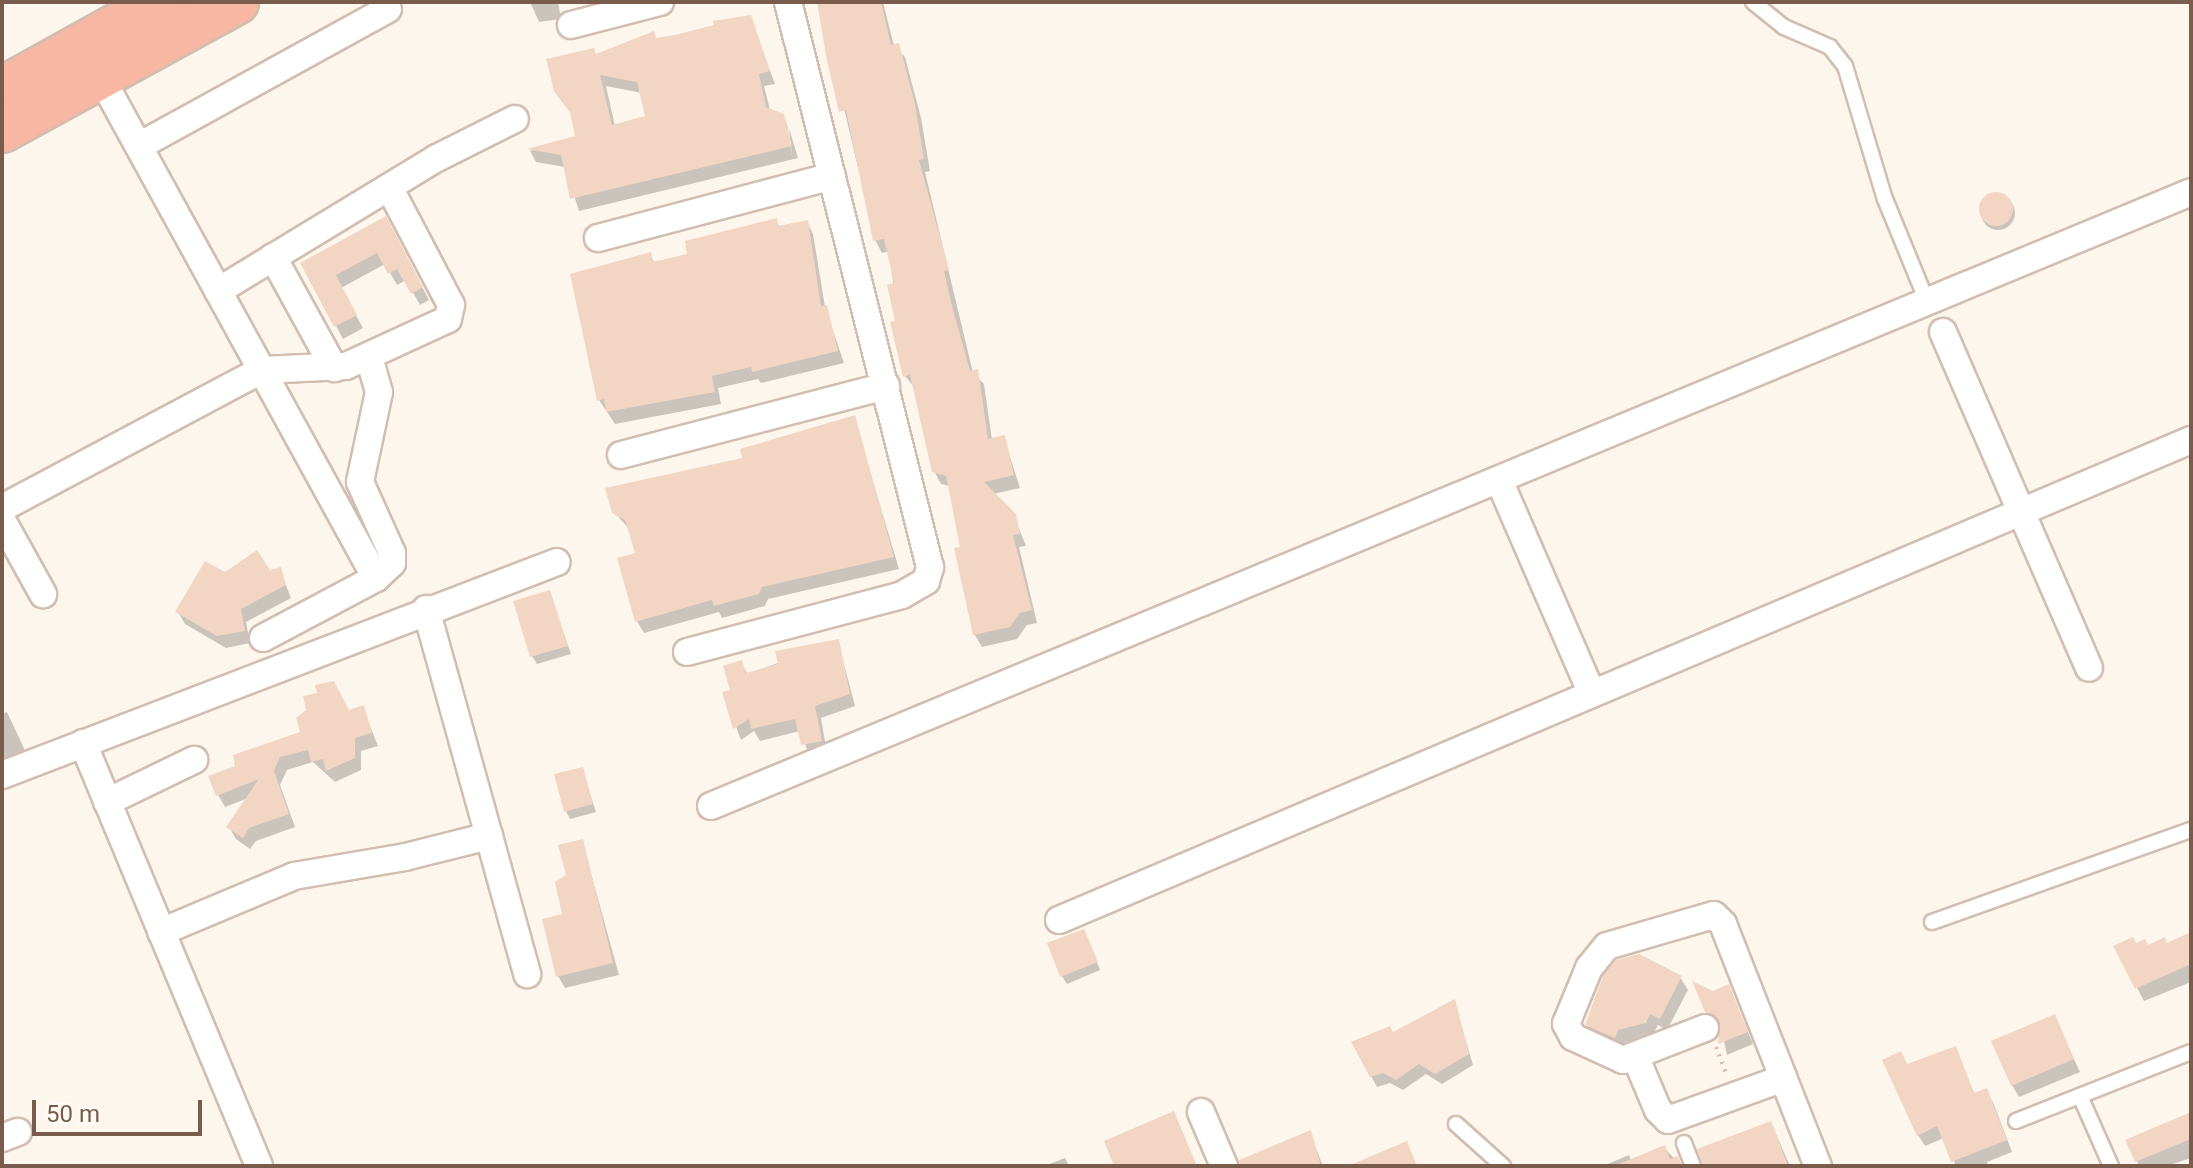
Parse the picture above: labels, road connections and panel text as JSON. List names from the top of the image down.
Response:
{
  "scale_bar": "50 m"
}
